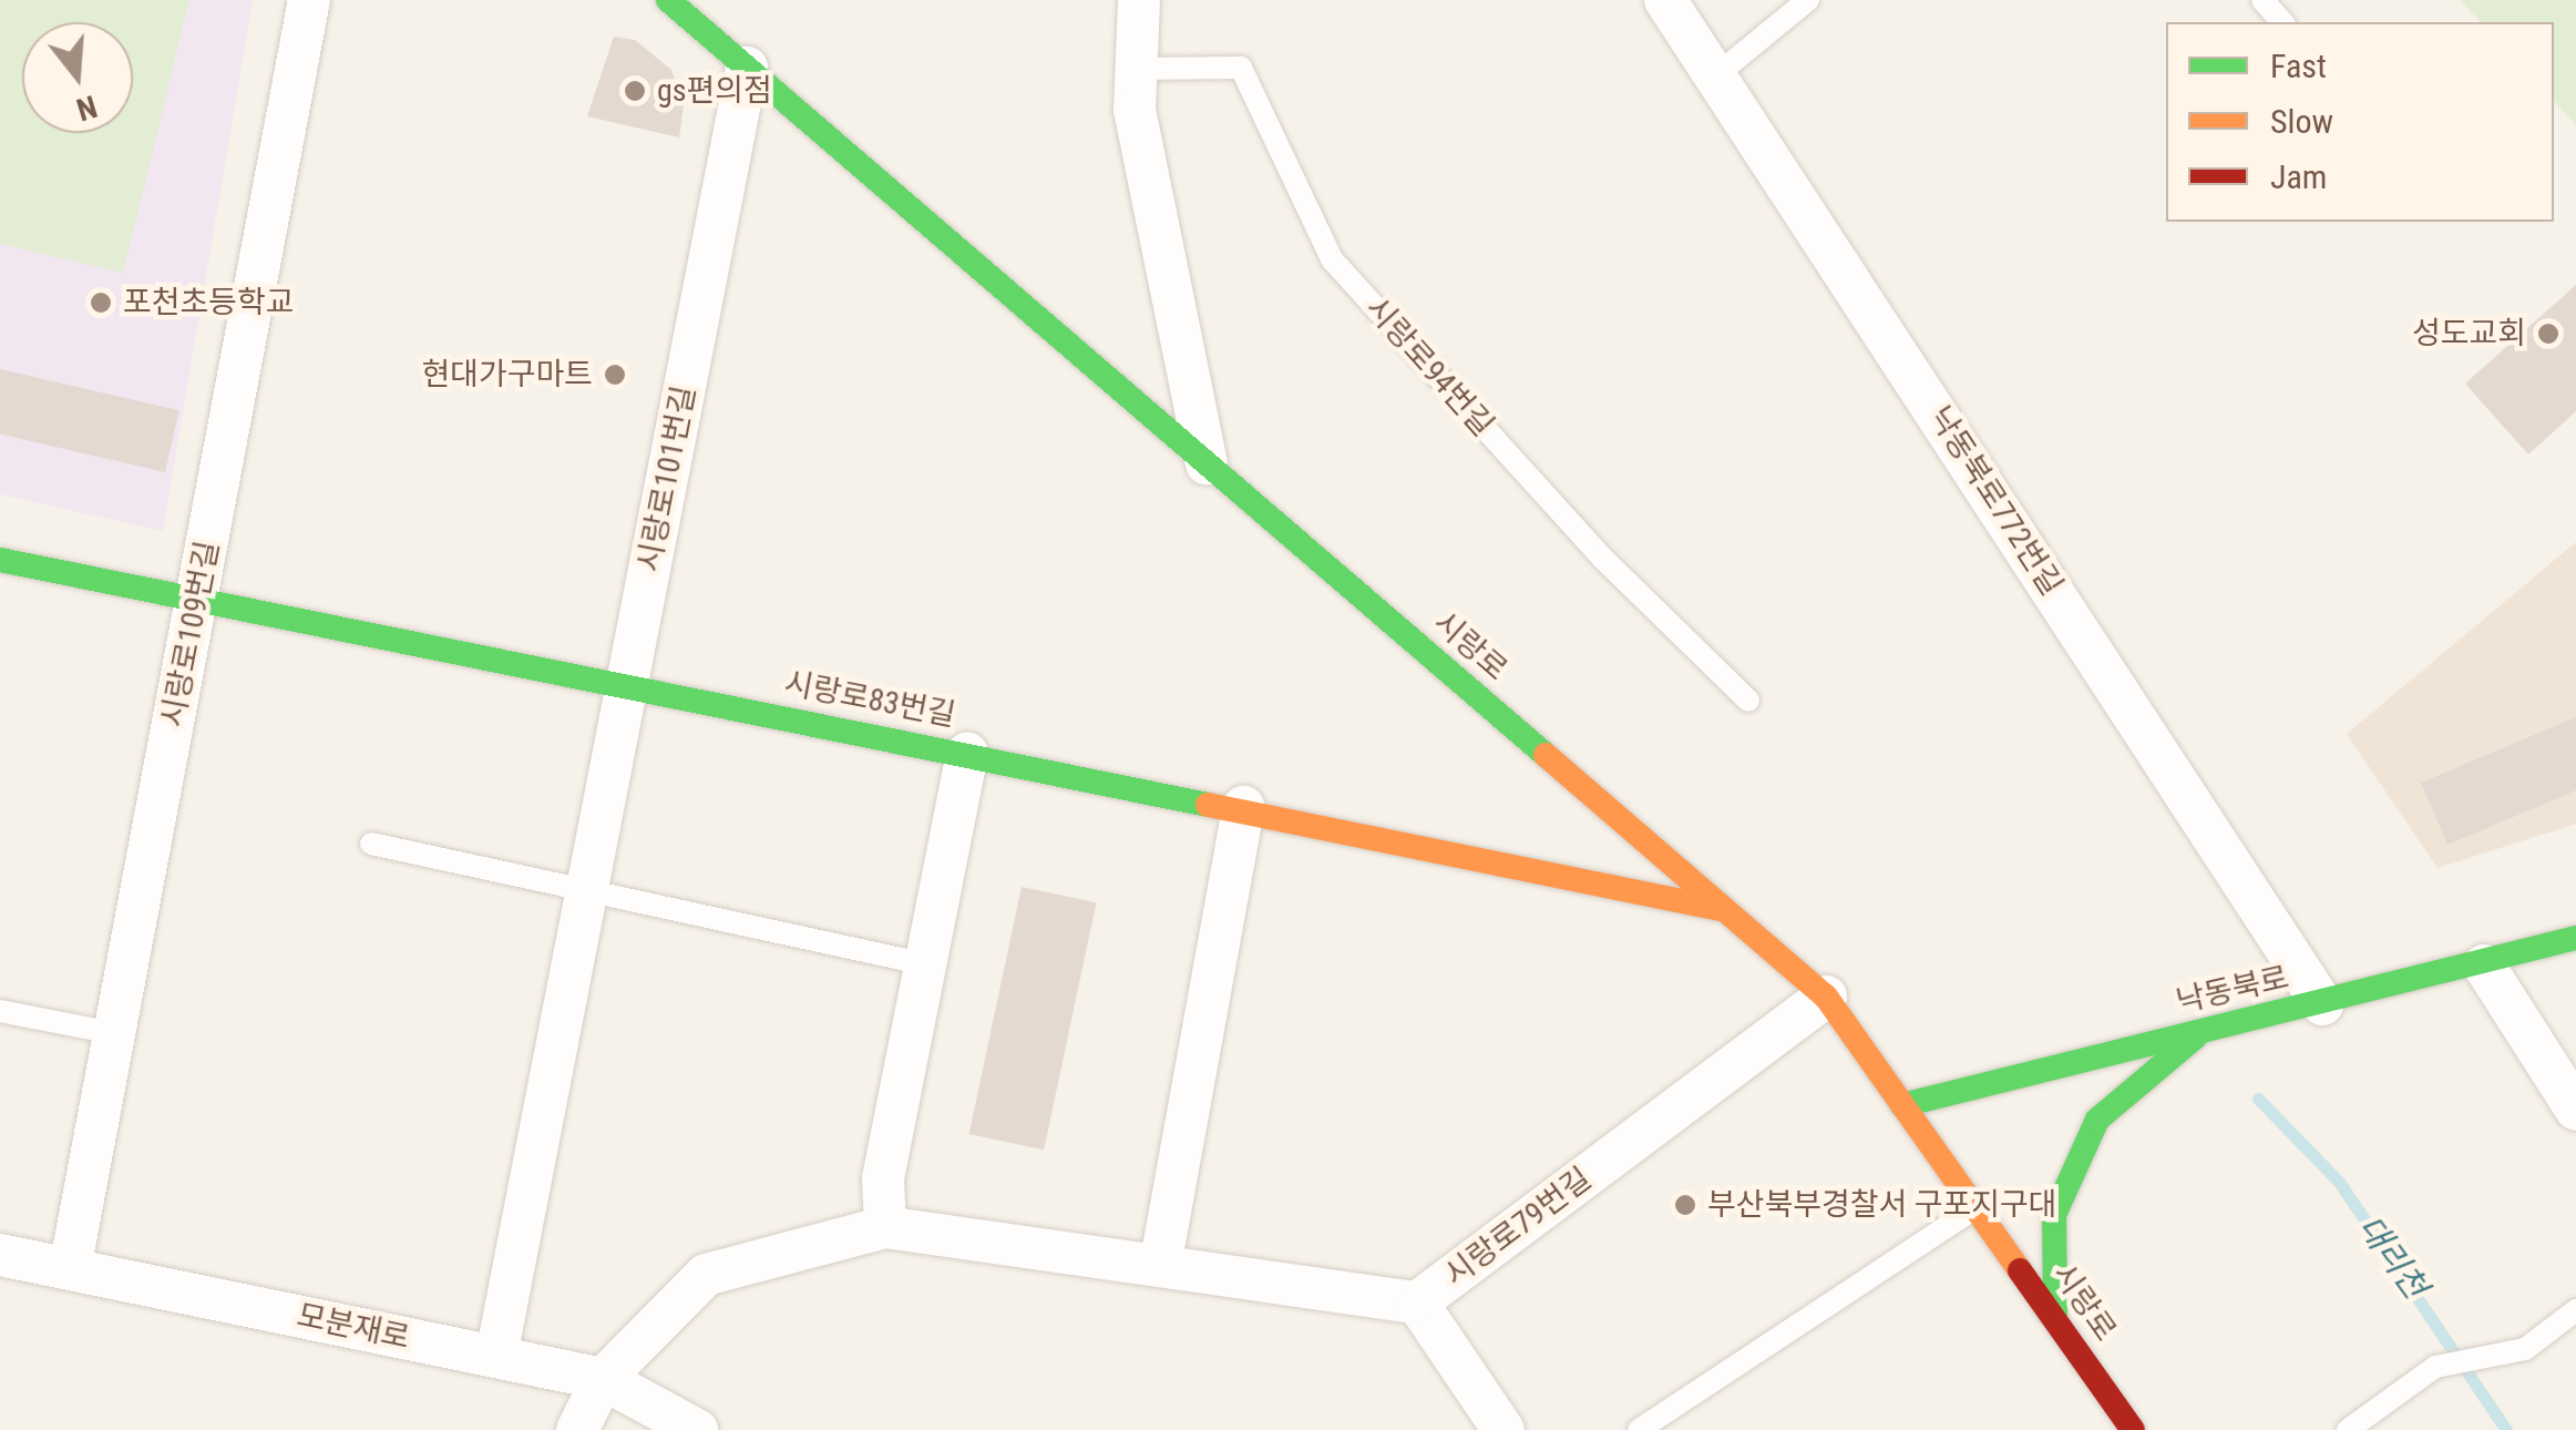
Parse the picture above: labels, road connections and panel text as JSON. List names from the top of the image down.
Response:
{
  "streets": {
    "main road": ["시랑로", "시랑로83번길", "낙동북로"],
    "street": [
      "시랑로101번길",
      "낙동북로772번길",
      "시랑로109번길",
      "시랑로79번길",
      "모분재로"
    ],
    "lane": ["시랑로94번길"]
  },
  "crossings": [
    ["시랑로101번길", "시랑로"],
    ["시랑로101번길", "시랑로83번길"],
    ["시랑로101번길", "모분재로"],
    ["낙동북로772번길", "낙동북로"],
    ["시랑로109번길", "시랑로83번길"],
    ["시랑로109번길", "모분재로"],
    ["시랑로", "시랑로83번길"],
    ["시랑로", "낙동북로"],
    ["시랑로", "시랑로79번길"],
    ["시랑로79번길", "모분재로"]
  ],
  "water": ["대리천"],
  "places": [
    "gs편의점",
    "포천초등학교",
    "성도교회",
    "현대가구마트",
    "부산북부경찰서 구포지구대"
  ],
  "legend": ["Fast", "Slow", "Jam"],
  "north": "bottom"
}
